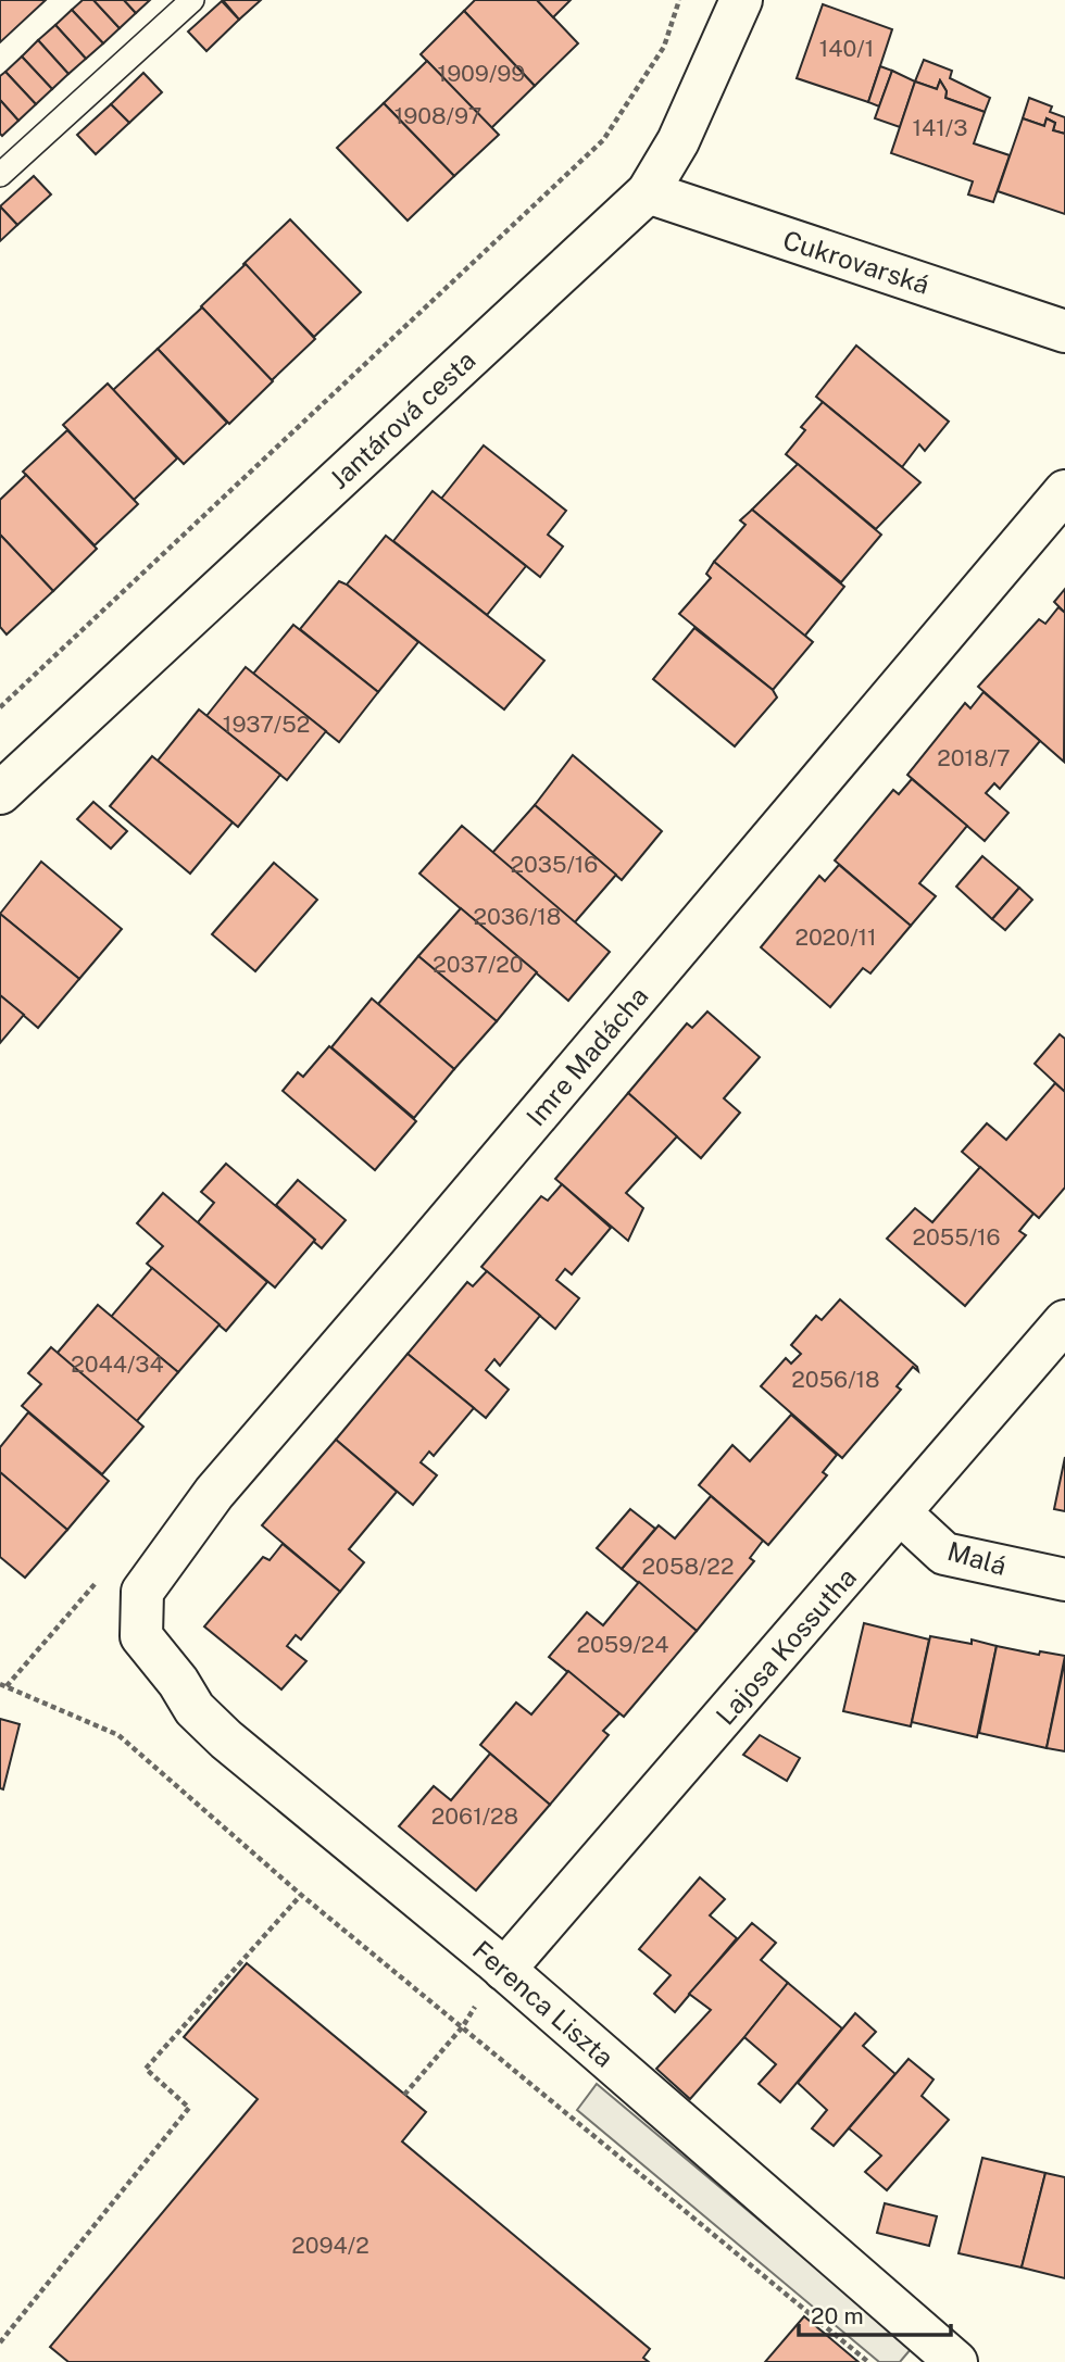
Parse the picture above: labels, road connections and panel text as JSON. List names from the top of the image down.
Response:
{
  "streets": {
    "street": [
      "Cukrovarská",
      "Jantárová cesta",
      "Imre Madácha",
      "Malá",
      "Lajosa Kossutha",
      "Ferenca Liszta"
    ]
  },
  "crossings": [
    ["Cukrovarská", "Jantárová cesta"],
    ["Imre Madácha", "Ferenca Liszta"],
    ["Malá", "Lajosa Kossutha"],
    ["Lajosa Kossutha", "Ferenca Liszta"]
  ],
  "house_numbers": [
    "140/1",
    "1909/99",
    "1908/97",
    "141/3",
    "1937/52",
    "2018/7",
    "2035/16",
    "2036/18",
    "2020/11",
    "2037/20",
    "2055/16",
    "2044/34",
    "2056/18",
    "2058/22",
    "2059/24",
    "2061/28",
    "2094/2"
  ],
  "scale_bar": "20 m"
}
